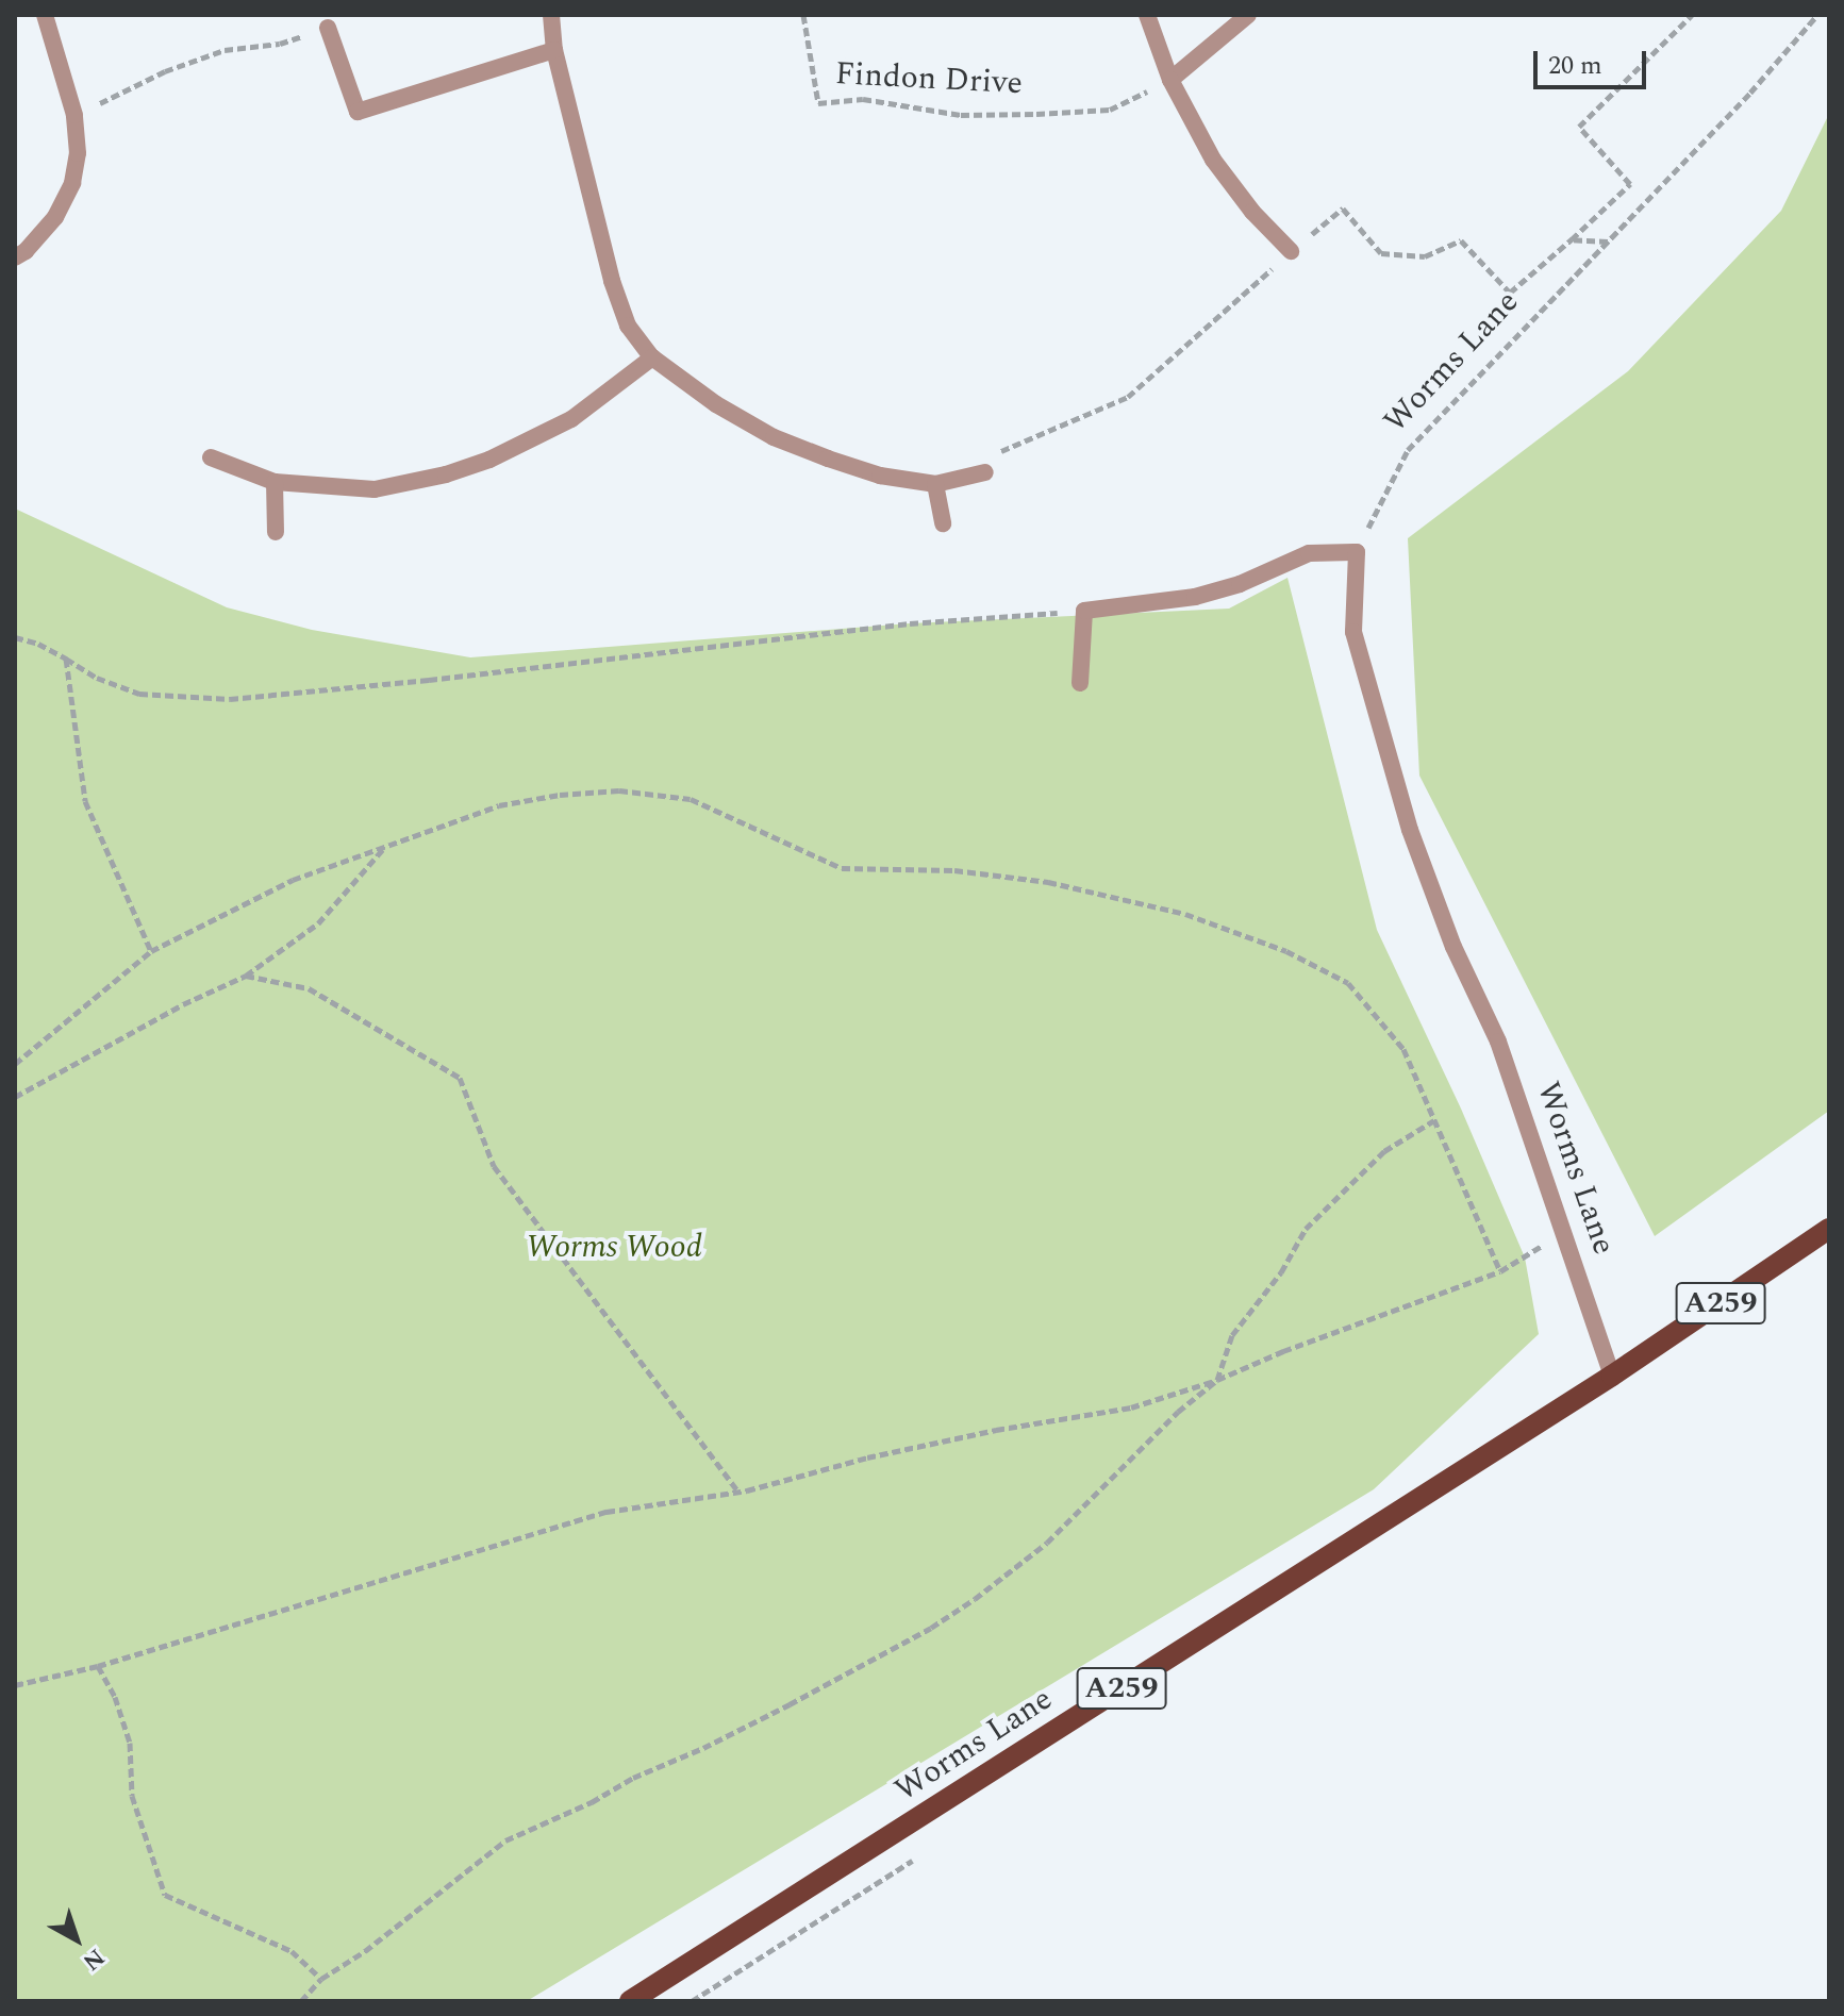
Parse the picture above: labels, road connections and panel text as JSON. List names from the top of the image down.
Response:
{
  "streets": {
    "main road": ["Worms Lane", "A259"],
    "path": ["Findon Drive"]
  },
  "crossings": [
    ["Worms Lane", "A259"]
  ],
  "parks": ["Worms Wood"],
  "scale_bar": "20 m",
  "north": "bottom right"
}
